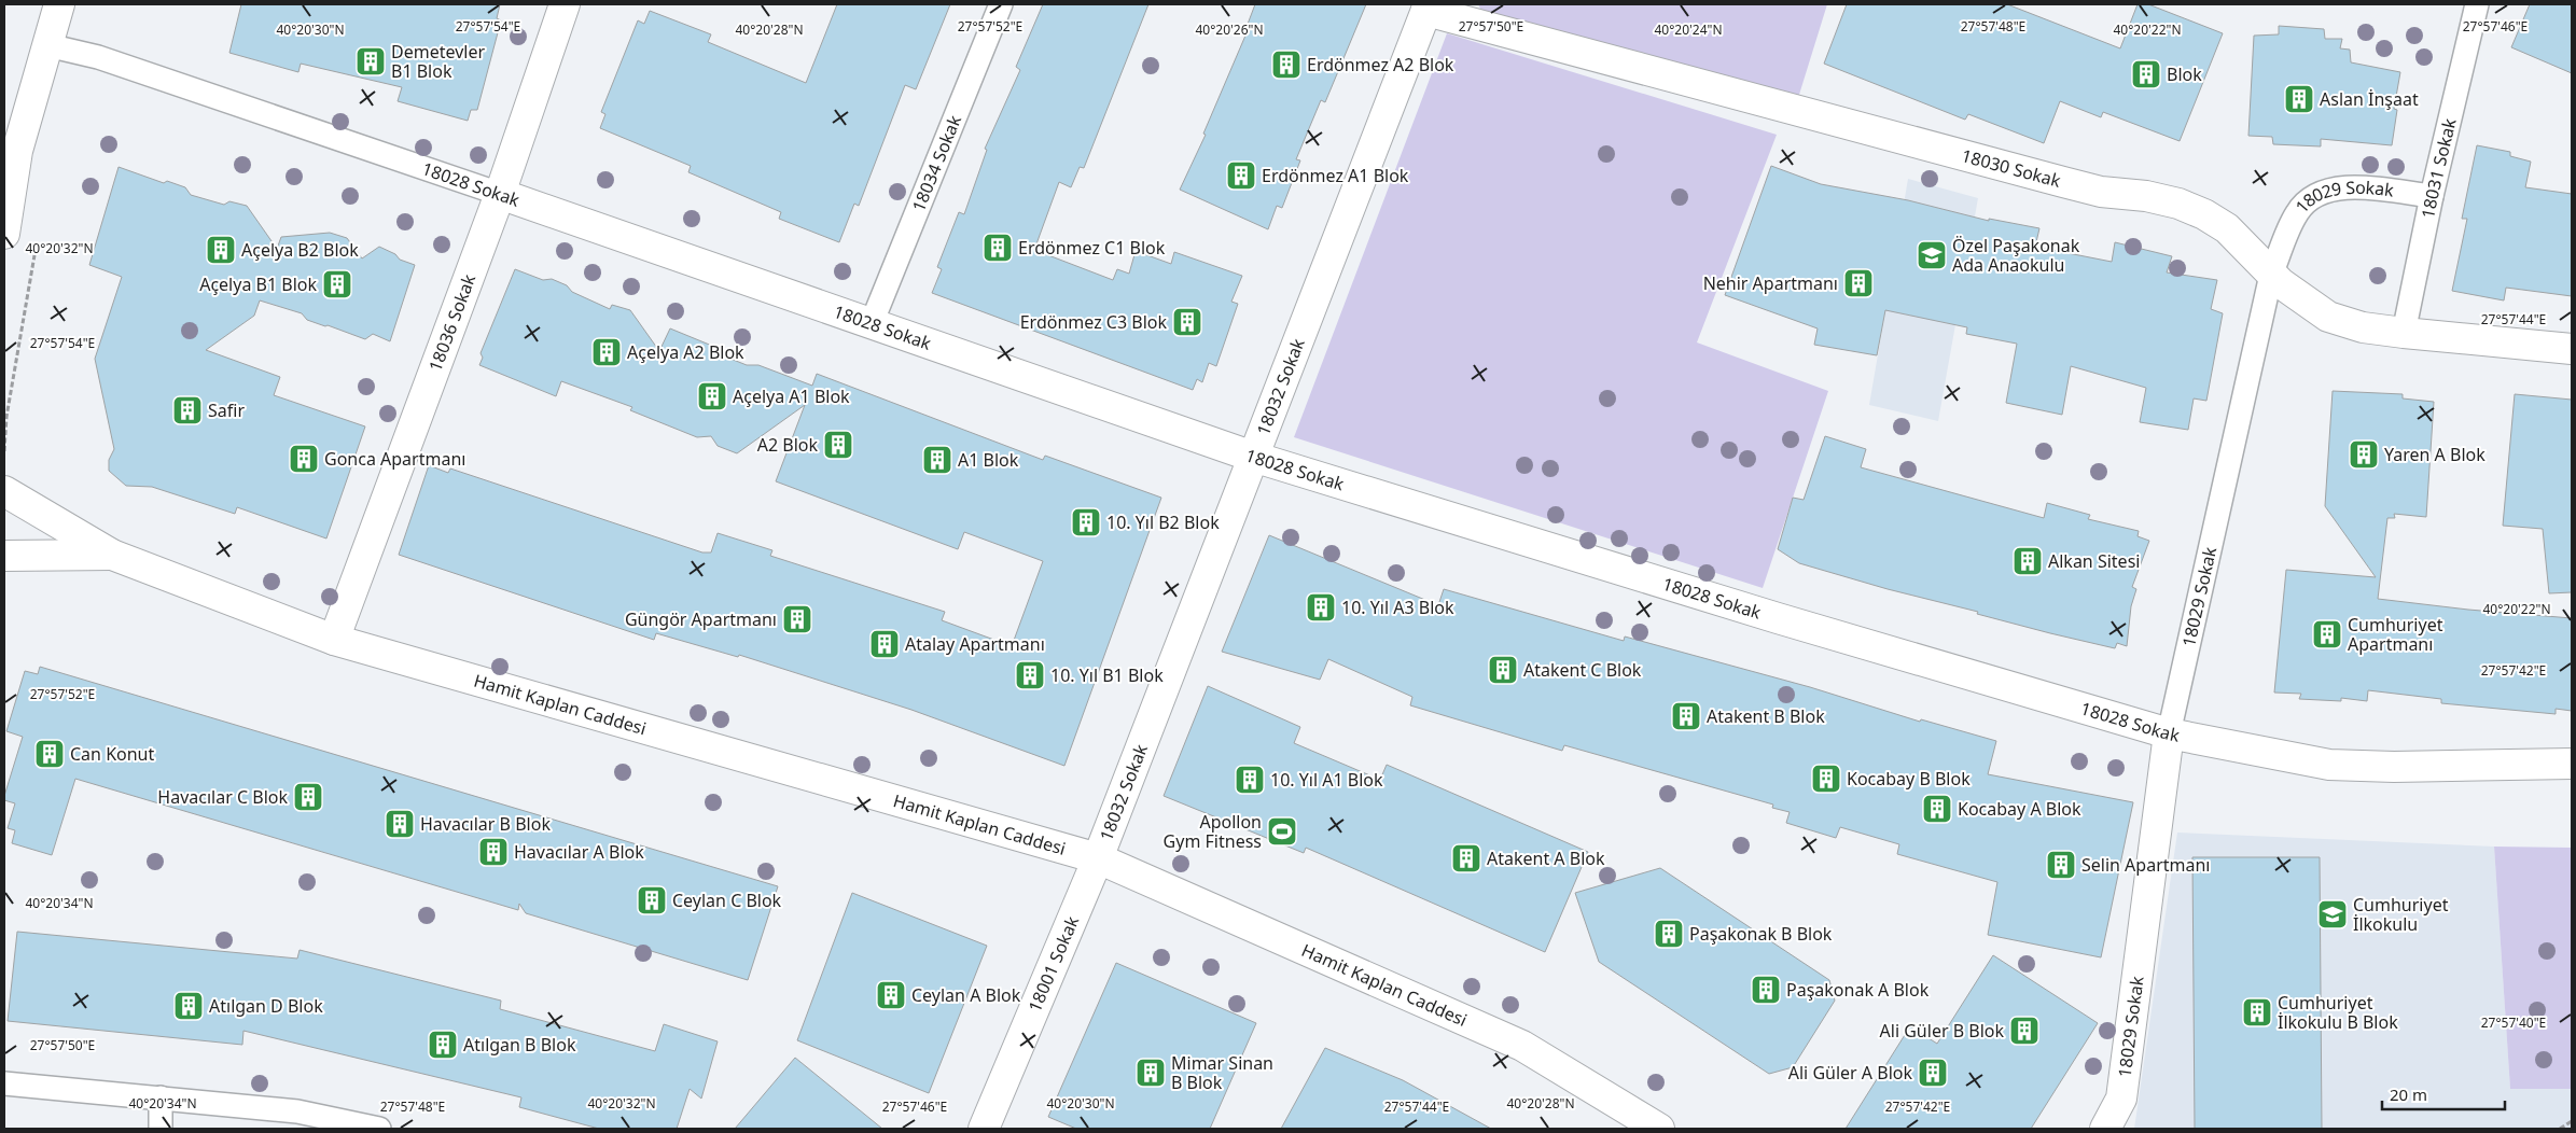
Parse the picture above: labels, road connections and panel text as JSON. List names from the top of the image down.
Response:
{
  "streets": {
    "street": [
      "18030 Sokak",
      "18028 Sokak",
      "18029 Sokak",
      "18036 Sokak",
      "18032 Sokak",
      "Hamit Kaplan Caddesi",
      "18001 Sokak"
    ],
    "lane": ["18034 Sokak", "18031 Sokak"]
  },
  "crossings": [
    ["18034 Sokak", "18028 Sokak"],
    ["18031 Sokak", "18030 Sokak"],
    ["18031 Sokak", "18029 Sokak"],
    ["18030 Sokak", "18029 Sokak"],
    ["18030 Sokak", "18032 Sokak"],
    ["18028 Sokak", "18029 Sokak"],
    ["18028 Sokak", "18036 Sokak"],
    ["18028 Sokak", "18032 Sokak"],
    ["18036 Sokak", "Hamit Kaplan Caddesi"],
    ["18032 Sokak", "Hamit Kaplan Caddesi"],
    ["18032 Sokak", "18001 Sokak"],
    ["Hamit Kaplan Caddesi", "18001 Sokak"]
  ],
  "places": {
    "building": [
      "Demetevler B1 Blok",
      "Erdönmez A2 Blok",
      "Blok",
      "Aslan İnşaat",
      "Erdönmez A1 Blok",
      "Erdönmez C1 Blok",
      "Açelya B2 Blok",
      "Nehir Apartmanı",
      "Açelya B1 Blok",
      "Erdönmez C3 Blok",
      "Açelya A2 Blok",
      "Açelya A1 Blok",
      "Safir",
      "A2 Blok",
      "Yaren A Blok",
      "Gonca Apartmanı",
      "A1 Blok",
      "10. Yıl B2 Blok",
      "Alkan Sitesi",
      "10. Yıl A3 Blok",
      "Güngör Apartmanı",
      "Cumhuriyet Apartmanı",
      "Atalay Apartmanı",
      "Atakent C Blok",
      "10. Yıl B1 Blok",
      "Atakent B Blok",
      "Can Konut",
      "Kocabay B Blok",
      "10. Yıl A1 Blok",
      "Havacılar C Blok",
      "Kocabay A Blok",
      "Havacılar B Blok",
      "Havacılar A Blok",
      "Atakent A Blok",
      "Selin Apartmanı",
      "Ceylan C Blok",
      "Paşakonak B Blok",
      "Paşakonak A Blok",
      "Ceylan A Blok",
      "Atılgan D Blok",
      "Cumhuriyet İlkokulu B Blok",
      "Ali Güler B Blok",
      "Atılgan B Blok",
      "Mimar Sinan B Blok",
      "Ali Güler A Blok"
    ],
    "school or university": ["Özel Paşakonak Ada Anaokulu", "Cumhuriyet İlkokulu"],
    "sports": ["Apollon Gym Fitness"]
  },
  "scale_bar": "20 m",
  "coordinates": [
    "27°57'54\"E",
    "27°57'50\"E",
    "27°57'48\"E",
    "27°57'46\"E",
    "27°57'52\"E",
    "40°20'30\"N",
    "40°20'28\"N",
    "40°20'26\"N",
    "40°20'24\"N",
    "40°20'22\"N",
    "40°20'32\"N",
    "27°57'44\"E",
    "27°57'42\"E",
    "40°20'34\"N",
    "27°57'40\"E"
  ]
}
